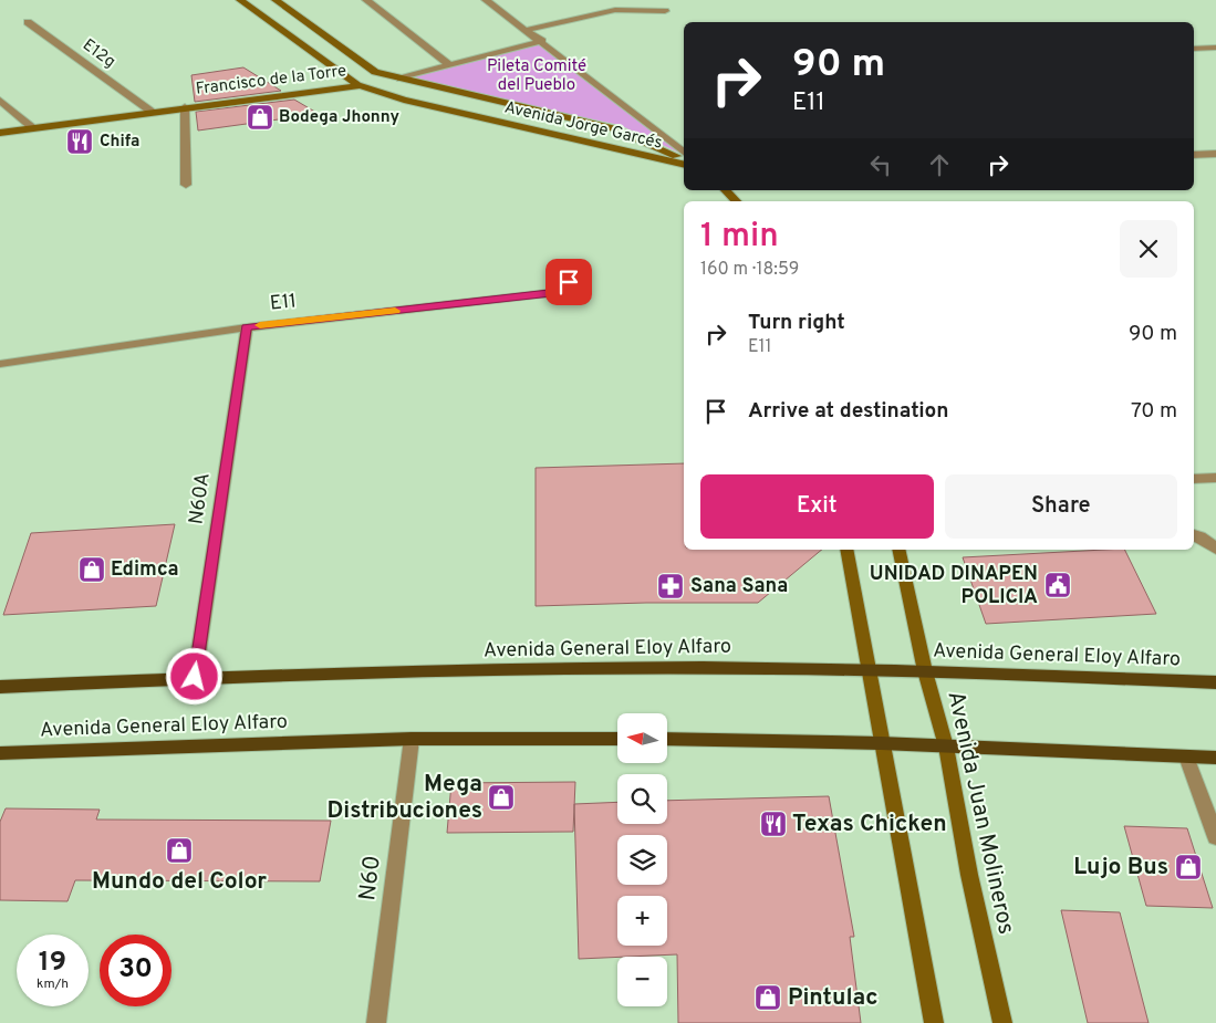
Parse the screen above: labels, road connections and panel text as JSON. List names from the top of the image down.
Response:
{
  "streets": {
    "main road": ["Avenida General Eloy Alfaro"],
    "street": [
      "E12g",
      "Francisco de la Torre",
      "Avenida Jorge Garcés",
      "E11",
      "N60A",
      "Avenida Juan Molineros",
      "N60"
    ]
  },
  "crossings": [
    ["E12g", "Francisco de la Torre"],
    ["Francisco de la Torre", "Avenida Jorge Garcés"],
    ["E11", "N60A"],
    ["N60A", "Avenida General Eloy Alfaro"],
    ["Avenida General Eloy Alfaro", "Avenida Juan Molineros"],
    ["Avenida General Eloy Alfaro", "N60"]
  ],
  "parks": ["Pileta Comité del Pueblo"],
  "places": {
    "shop": [
      "Bodega Jhonny",
      "Edimca",
      "Mega Distribuciones",
      "Mundo del Color",
      "Lujo Bus",
      "Pintulac"
    ],
    "restaurant": ["Chifa", "Texas Chicken"],
    "public building": ["UNIDAD DINAPEN POLICIA"],
    "pharmacy": ["Sana Sana"]
  },
  "north": "left",
  "page": {
    "turn": ["90 m", "E11"],
    "heading": ["1 min", "160 m · 18:59"],
    "list": [
      {
        "name": "Turn right",
        "note": "E11",
        "value": "90 m"
      },
      {
        "name": "Arrive at destination",
        "value": "70 m"
      }
    ],
    "buttons": ["Exit", "Share"],
    "map_buttons": ["+", "−"],
    "speed": "19 km/h",
    "limit": "30"
  }
}
